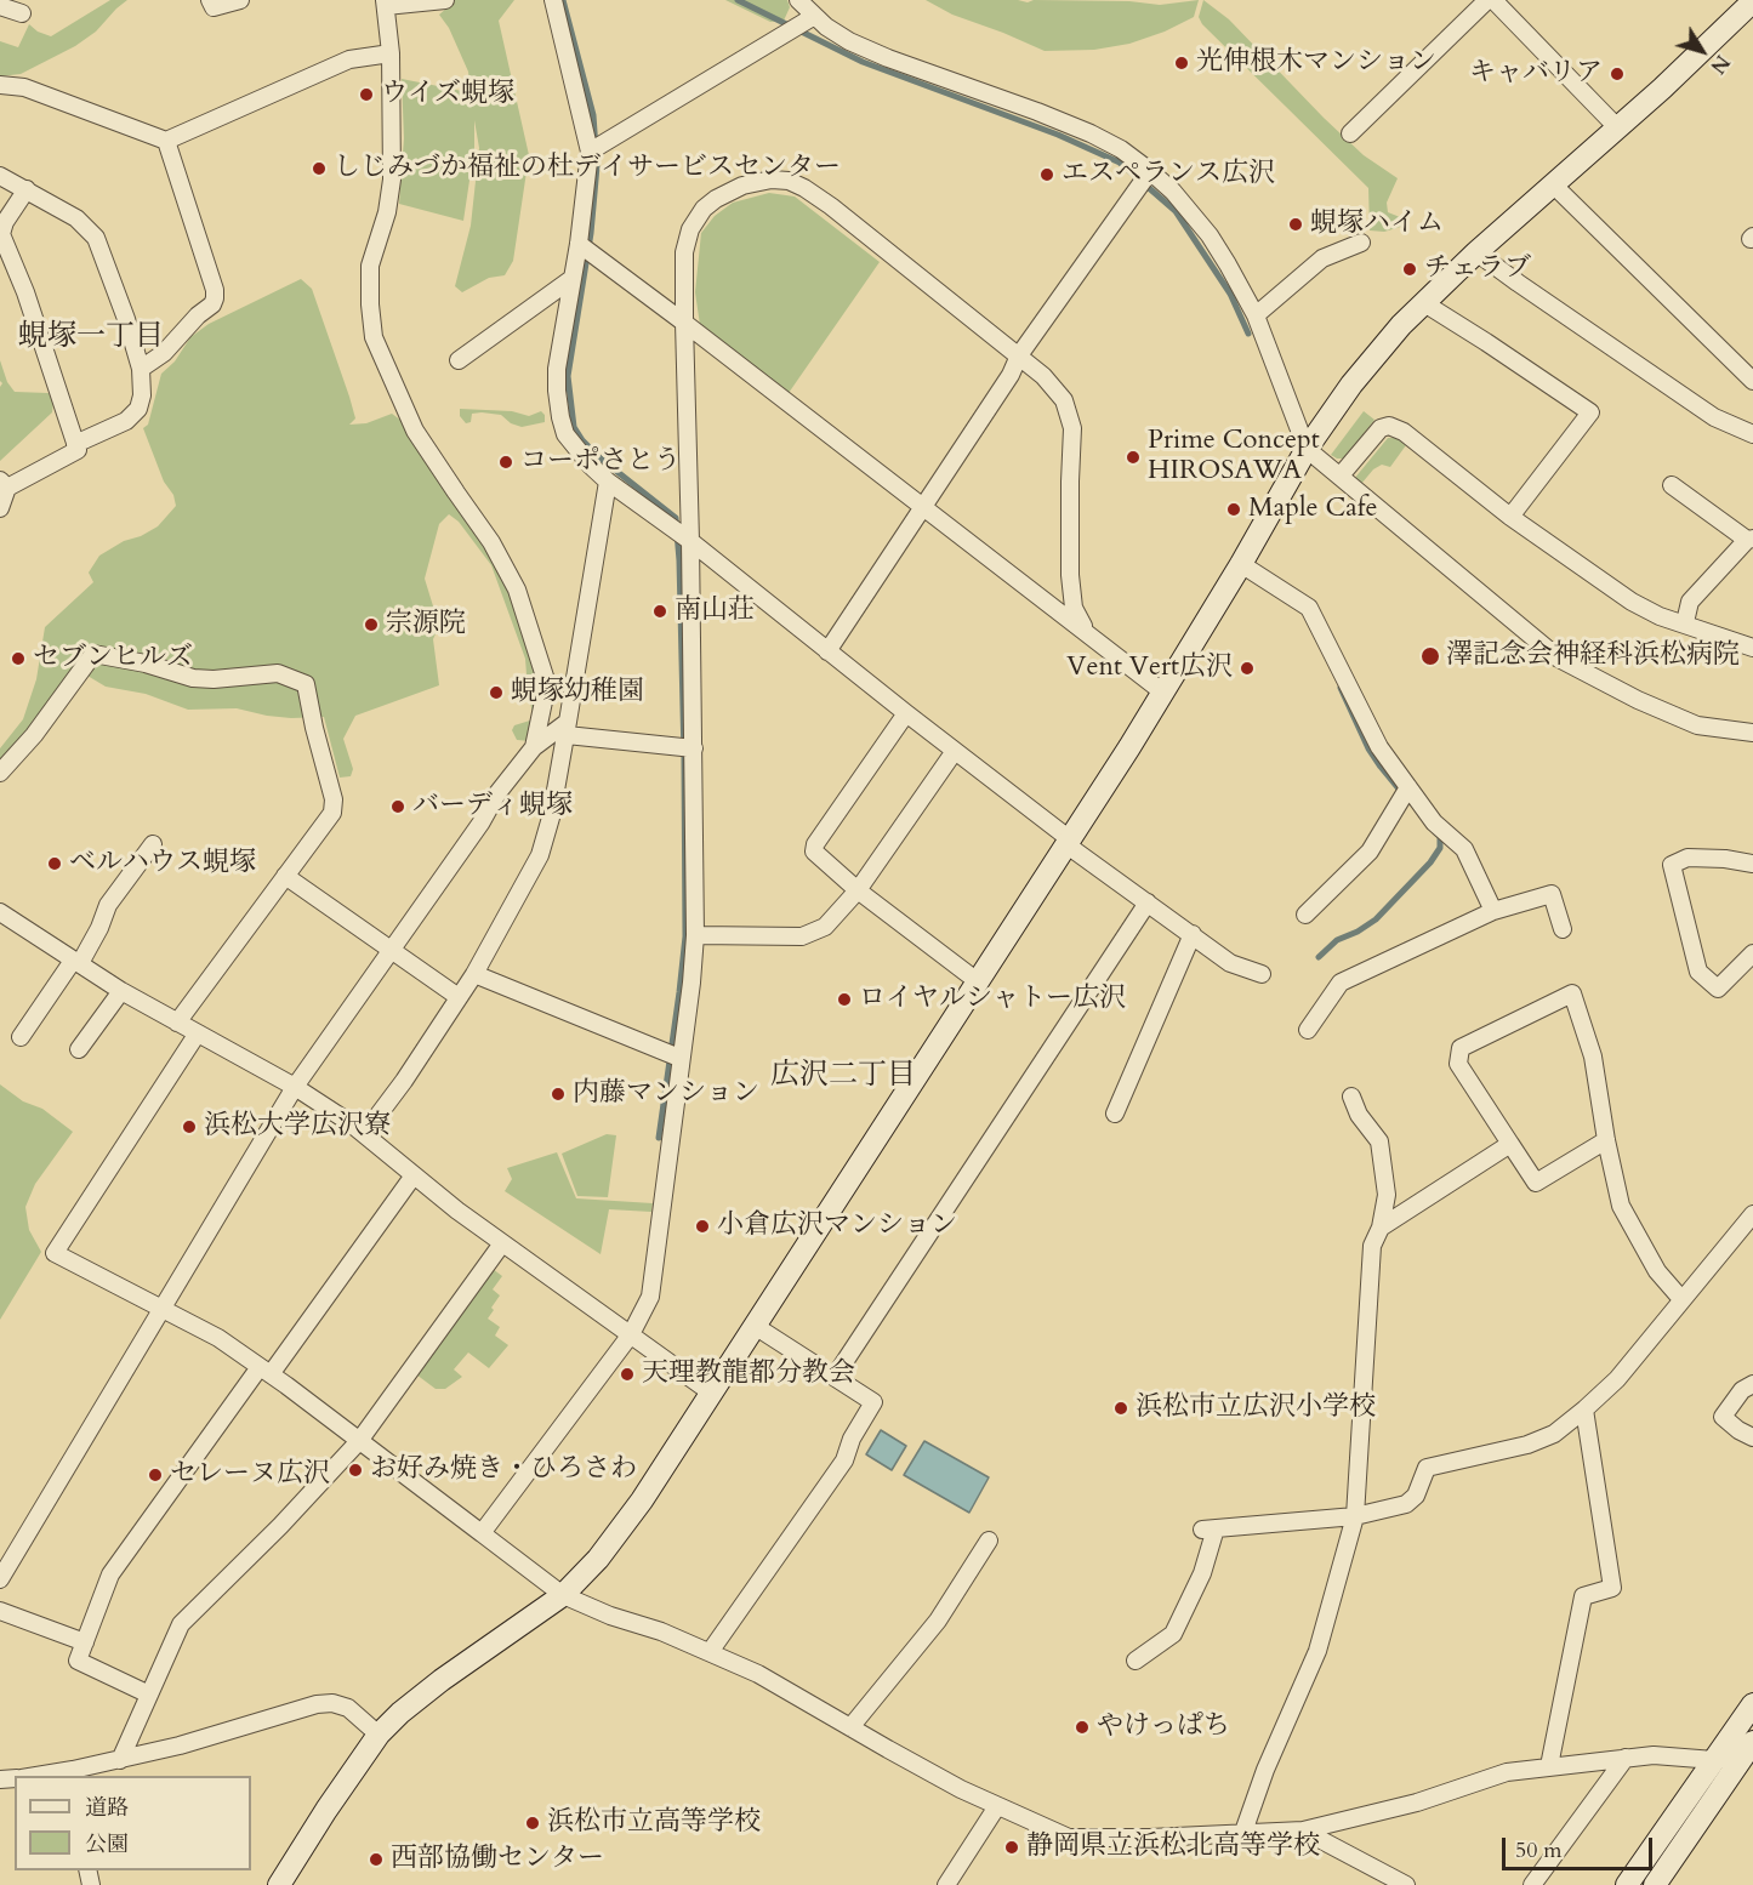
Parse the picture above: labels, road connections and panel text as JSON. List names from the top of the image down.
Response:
{
  "districts": ["蜆塚一丁目", "広沢二丁目"],
  "places": [
    "光伸根木マンション",
    "キャバリア",
    "ウイズ蜆塚",
    "しじみづか福祉の杜デイサービスセンター",
    "エスペランス広沢",
    "蜆塚ハイム",
    "チェラブ",
    "Prime Concept HIROSAWA",
    "コーポさとう",
    "Maple Cafe",
    "南山荘",
    "宗源院",
    "澤記念会神経科浜松病院",
    "セブンヒルズ",
    "Vent Vert広沢",
    "蜆塚幼稚園",
    "バーディ蜆塚",
    "ベルハウス蜆塚",
    "ロイヤルシャトー広沢",
    "内藤マンション",
    "浜松大学広沢寮",
    "小倉広沢マンション",
    "天理教龍都分教会",
    "浜松市立広沢小学校",
    "お好み焼き・ひろさわ",
    "セレーヌ広沢",
    "やけっぱち",
    "浜松市立高等学校",
    "静岡県立浜松北高等学校",
    "西部協働センター"
  ],
  "legend": ["道路", "公園"],
  "scale_bar": "50 m",
  "north": "bottom right"
}
